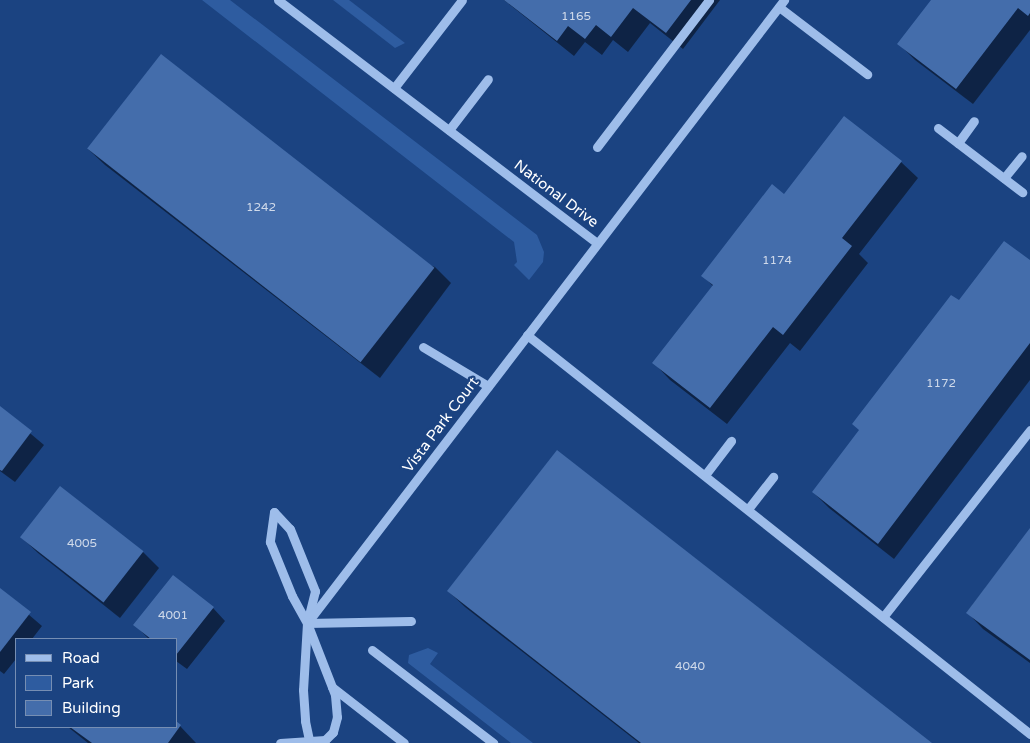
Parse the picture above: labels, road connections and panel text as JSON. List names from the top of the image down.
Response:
{
  "streets": {
    "street": ["National Drive", "Vista Park Court"]
  },
  "crossings": [
    ["National Drive", "Vista Park Court"]
  ],
  "house_numbers": [
    "1165",
    "1242",
    "1174",
    "1172",
    "4005",
    "4001",
    "4040"
  ],
  "legend": ["Road", "Park", "Building"]
}
